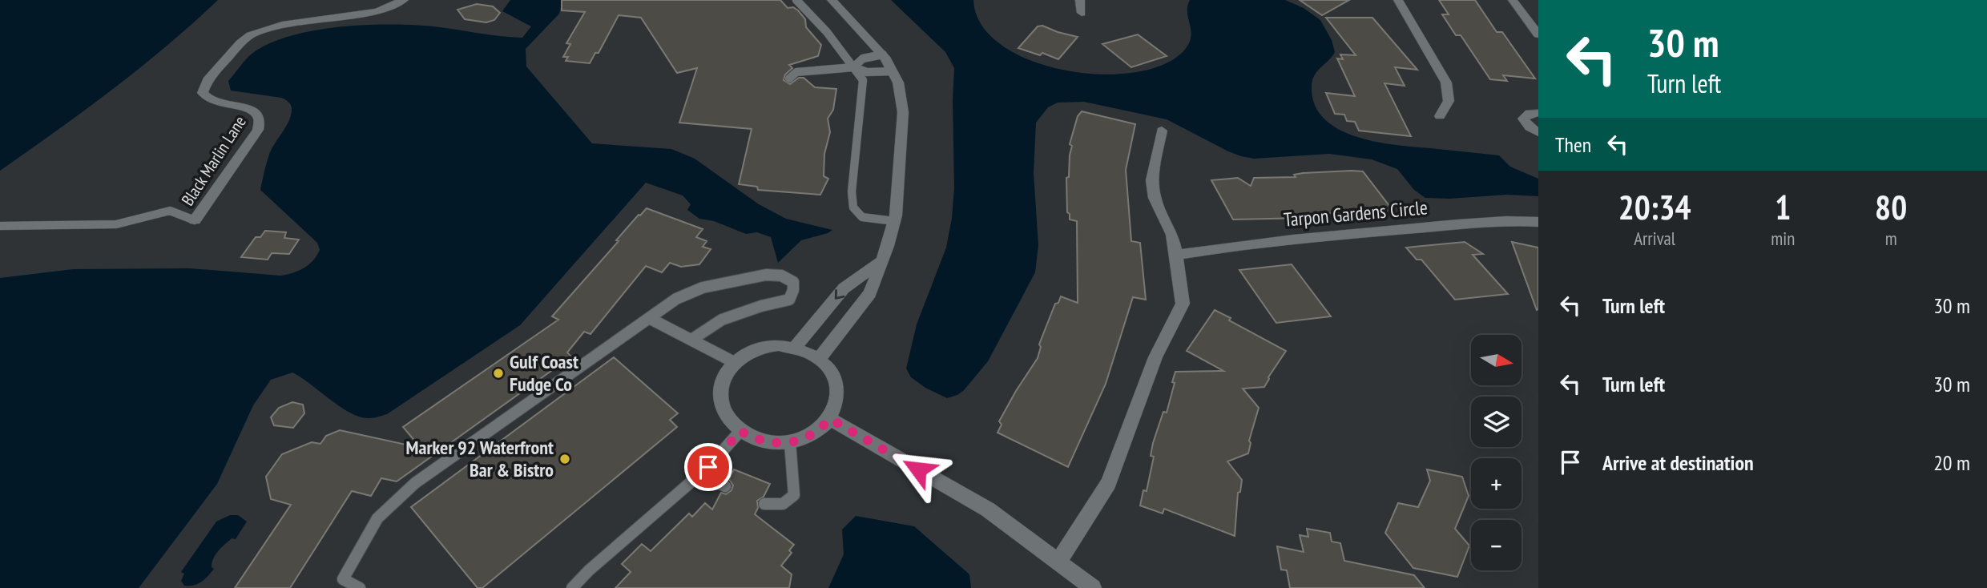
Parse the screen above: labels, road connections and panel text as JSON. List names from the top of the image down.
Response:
{
  "streets": {
    "street": ["Black Marlin Lane", "Tarpon Gardens Circle"]
  },
  "places": ["Gulf Coast Fudge Co", "Marker 92 Waterfront Bar & Bistro"],
  "north": "right",
  "page": {
    "turn": ["30 m", "Turn left"],
    "then": "Then",
    "eta": [
      "20:34",
      "Arrival",
      "1",
      "min",
      "80",
      "m"
    ],
    "list": [
      {
        "name": "Turn left",
        "value": "30 m"
      },
      {
        "name": "Turn left",
        "value": "30 m"
      },
      {
        "name": "Arrive at destination",
        "value": "20 m"
      }
    ],
    "map_buttons": ["+", "−"]
  }
}
